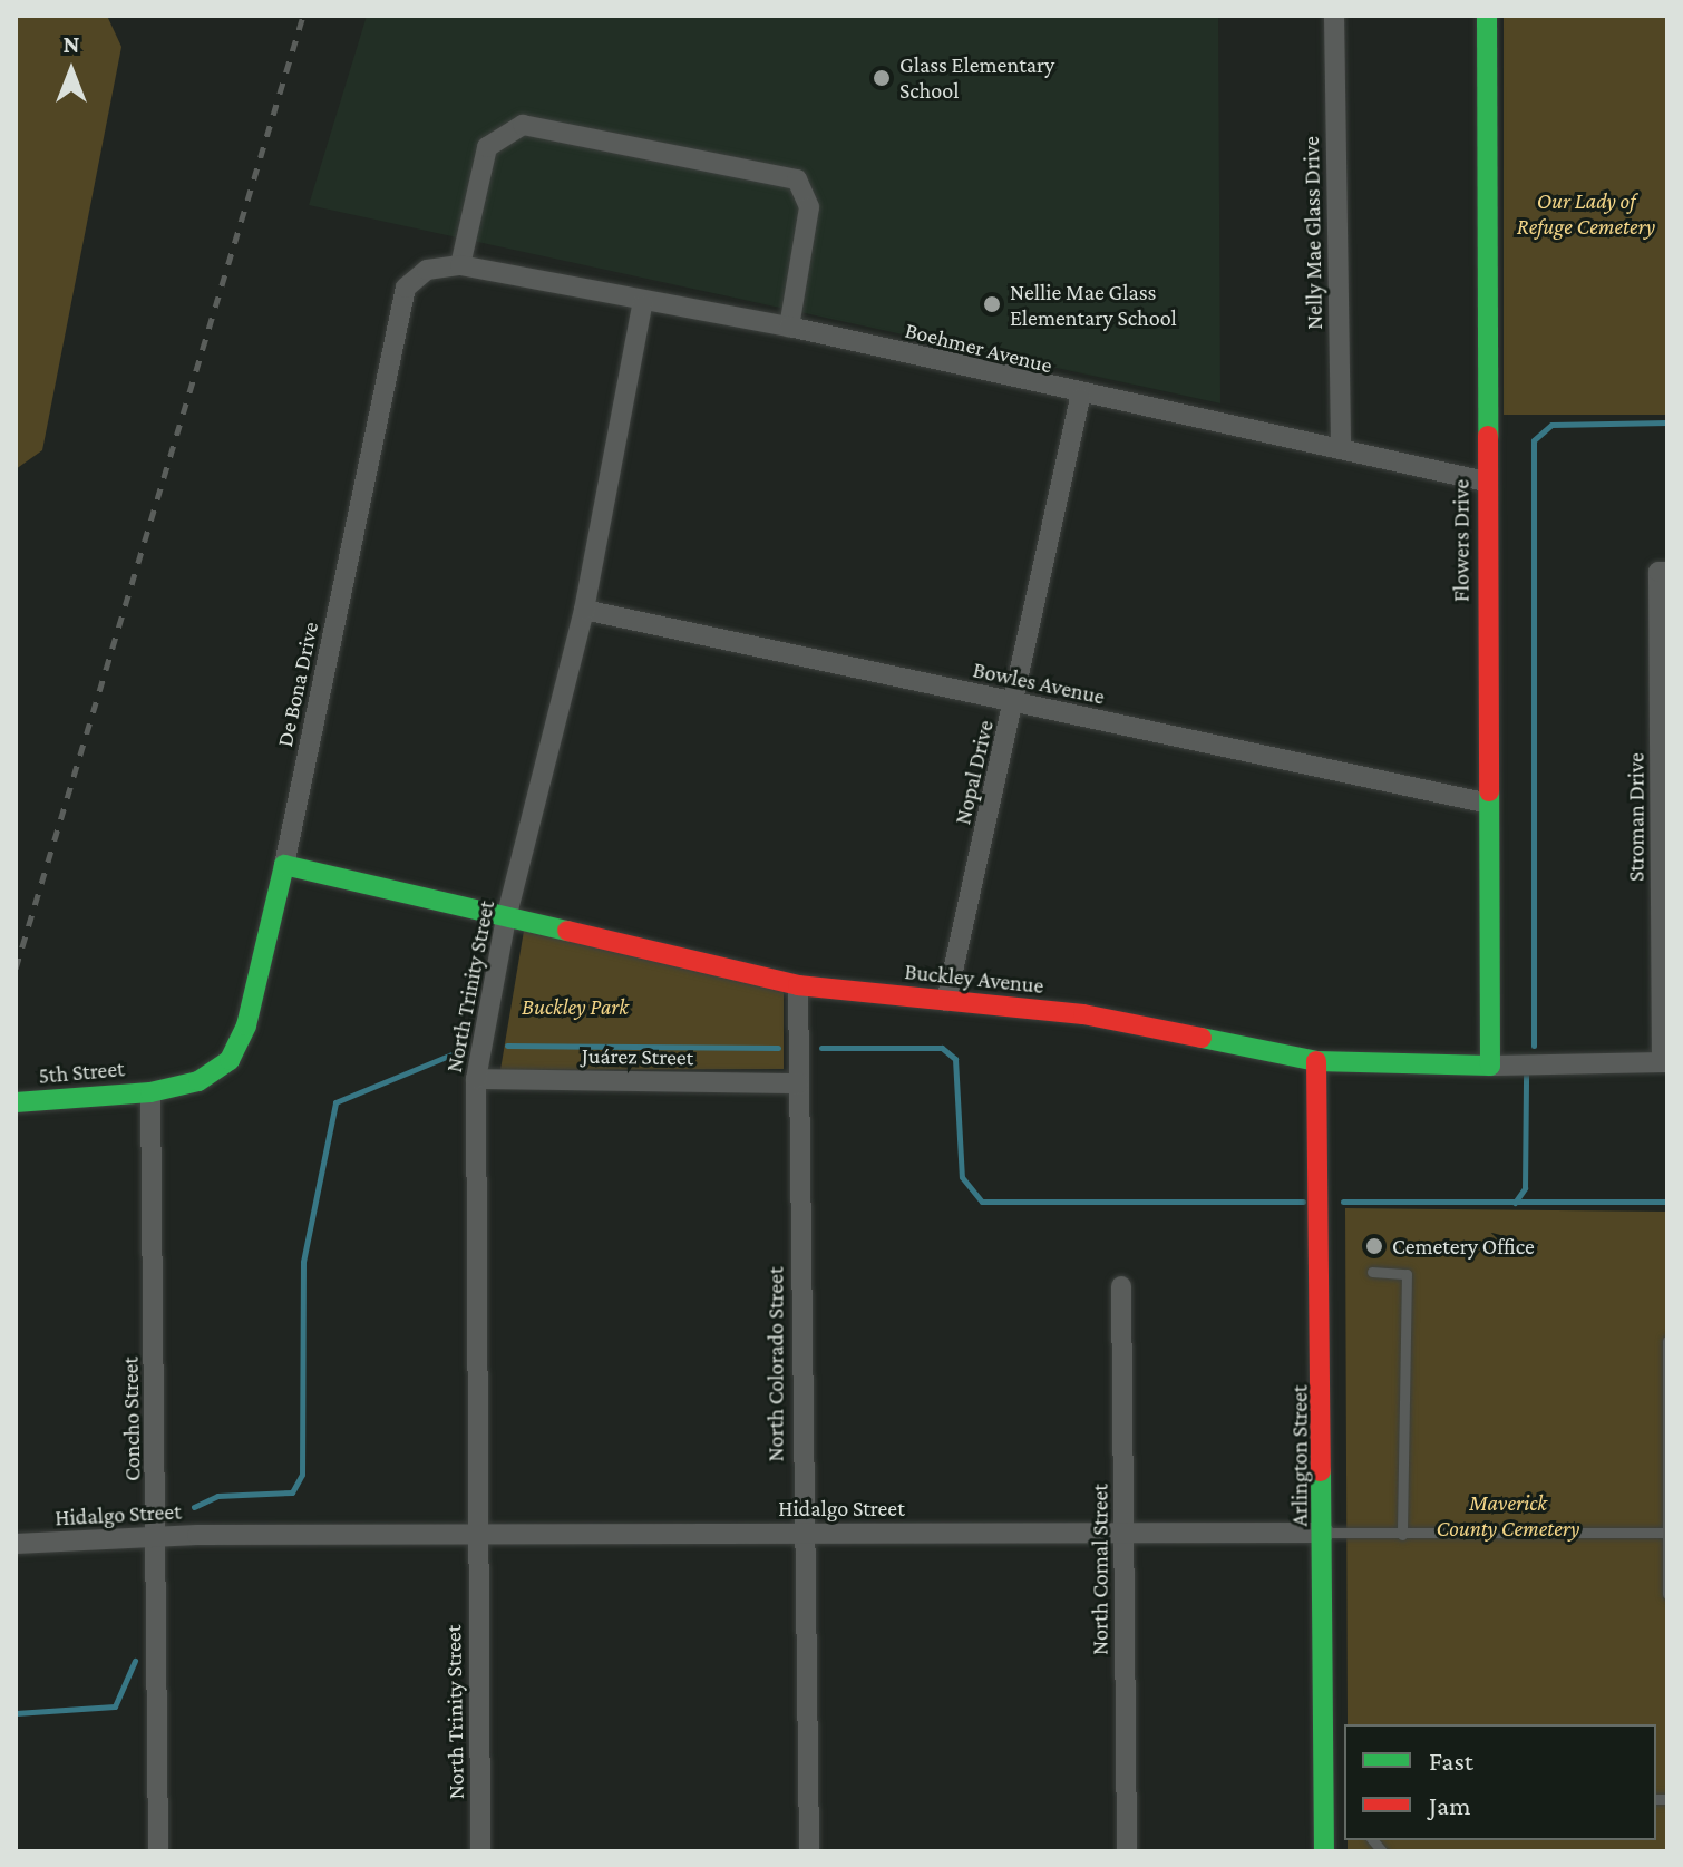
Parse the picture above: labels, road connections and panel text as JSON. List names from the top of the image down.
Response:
{
  "streets": {
    "street": [
      "Nelly Mae Glass Drive",
      "Boehmer Avenue",
      "Flowers Drive",
      "Bowles Avenue",
      "De Bona Drive",
      "Nopal Drive",
      "Stroman Drive",
      "Buckley Avenue",
      "North Trinity Street",
      "Juárez Street",
      "5th Street",
      "North Colorado Street",
      "Concho Street",
      "Arlington Street",
      "Hidalgo Street",
      "North Comal Street"
    ]
  },
  "crossings": [
    ["Nelly Mae Glass Drive", "Boehmer Avenue"],
    ["Boehmer Avenue", "Flowers Drive"],
    ["Boehmer Avenue", "De Bona Drive"],
    ["Boehmer Avenue", "Nopal Drive"],
    ["Boehmer Avenue", "North Trinity Street"],
    ["Flowers Drive", "Bowles Avenue"],
    ["Flowers Drive", "Buckley Avenue"],
    ["Bowles Avenue", "Nopal Drive"],
    ["Bowles Avenue", "North Trinity Street"],
    ["De Bona Drive", "Buckley Avenue"],
    ["De Bona Drive", "5th Street"],
    ["De Bona Drive", "Concho Street"],
    ["Nopal Drive", "Buckley Avenue"],
    ["Stroman Drive", "Buckley Avenue"],
    ["Buckley Avenue", "North Trinity Street"],
    ["Buckley Avenue", "North Colorado Street"],
    ["Buckley Avenue", "Arlington Street"],
    ["North Trinity Street", "Juárez Street"],
    ["North Trinity Street", "Hidalgo Street"],
    ["Juárez Street", "North Colorado Street"],
    ["5th Street", "Concho Street"],
    ["North Colorado Street", "Hidalgo Street"],
    ["Concho Street", "Hidalgo Street"],
    ["Arlington Street", "Hidalgo Street"],
    ["Hidalgo Street", "North Comal Street"]
  ],
  "parks": ["Our Lady of Refuge Cemetery", "Buckley Park", "Maverick County Cemetery"],
  "places": ["Glass Elementary School", "Nellie Mae Glass Elementary School", "Cemetery Office"],
  "legend": ["Fast", "Jam"],
  "north": "top"
}
